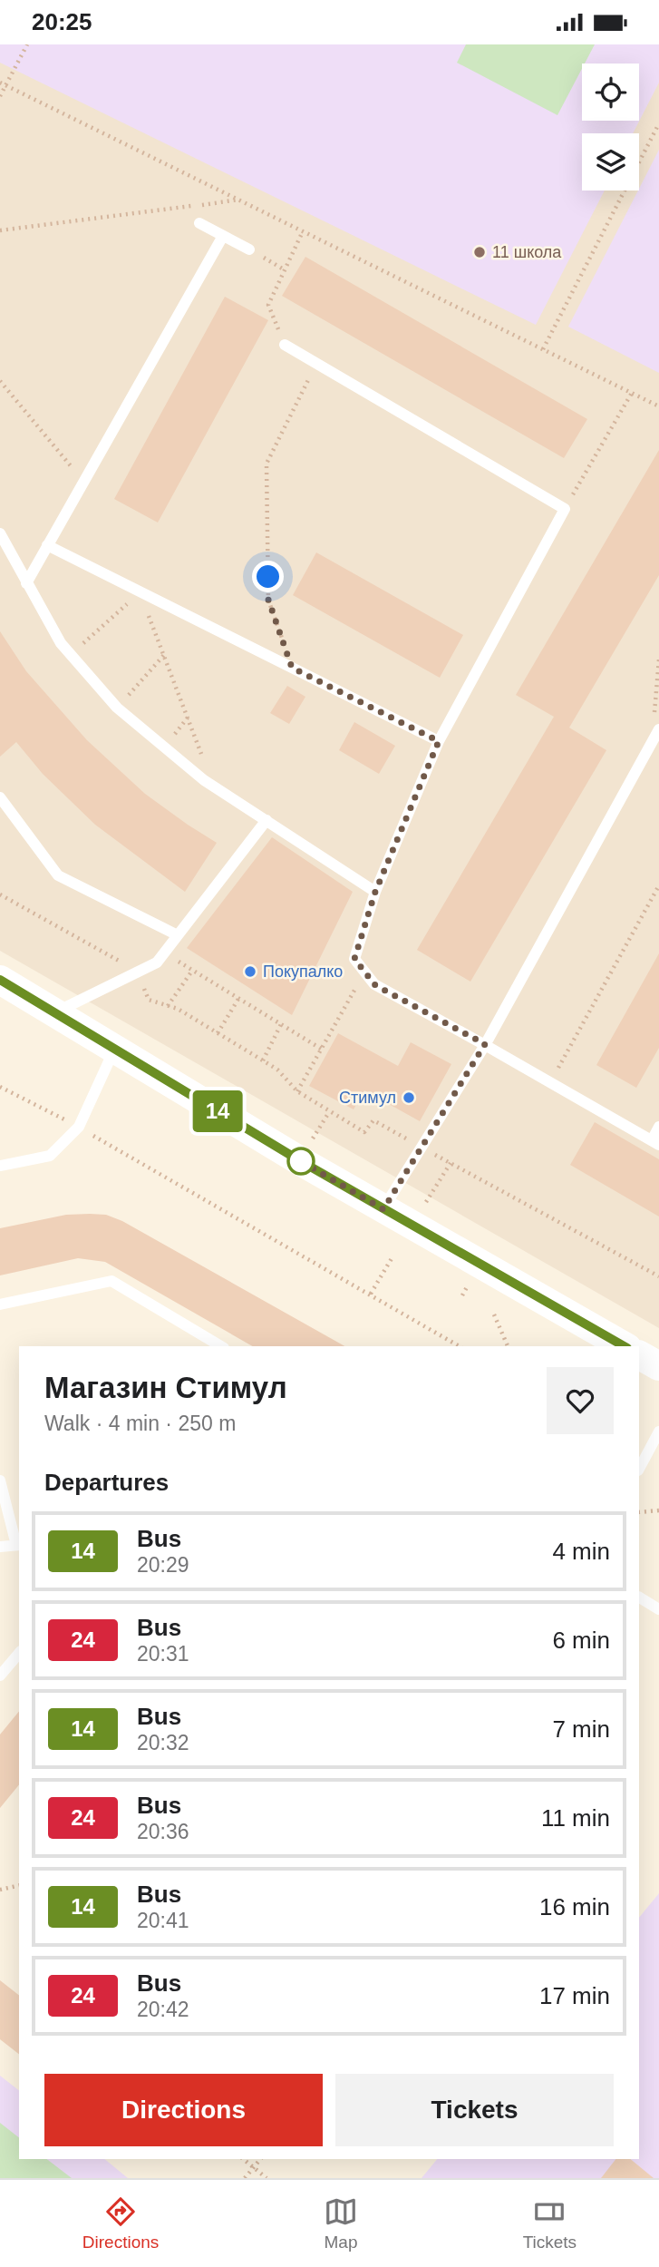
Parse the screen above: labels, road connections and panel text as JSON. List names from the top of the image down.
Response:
{
  "places": ["11 школа", "Покупалко", "Стимул"],
  "lines": ["bus line 14"],
  "page": {
    "status": "20:25",
    "on_map": "14",
    "heading": [
      ["Магазин Стимул", "Walk · 4 min · 250 m"],
      "Departures"
    ],
    "list": [
      {
        "mark": "14",
        "name": "Bus",
        "note": "20:29",
        "value": "4 min"
      },
      {
        "mark": "24",
        "name": "Bus",
        "note": "20:31",
        "value": "6 min"
      },
      {
        "mark": "14",
        "name": "Bus",
        "note": "20:32",
        "value": "7 min"
      },
      {
        "mark": "24",
        "name": "Bus",
        "note": "20:36",
        "value": "11 min"
      },
      {
        "mark": "14",
        "name": "Bus",
        "note": "20:41",
        "value": "16 min"
      },
      {
        "mark": "24",
        "name": "Bus",
        "note": "20:42",
        "value": "17 min"
      }
    ],
    "buttons": ["Directions", "Tickets"],
    "tabs": ["Directions", "Map", "Tickets"]
  }
}
